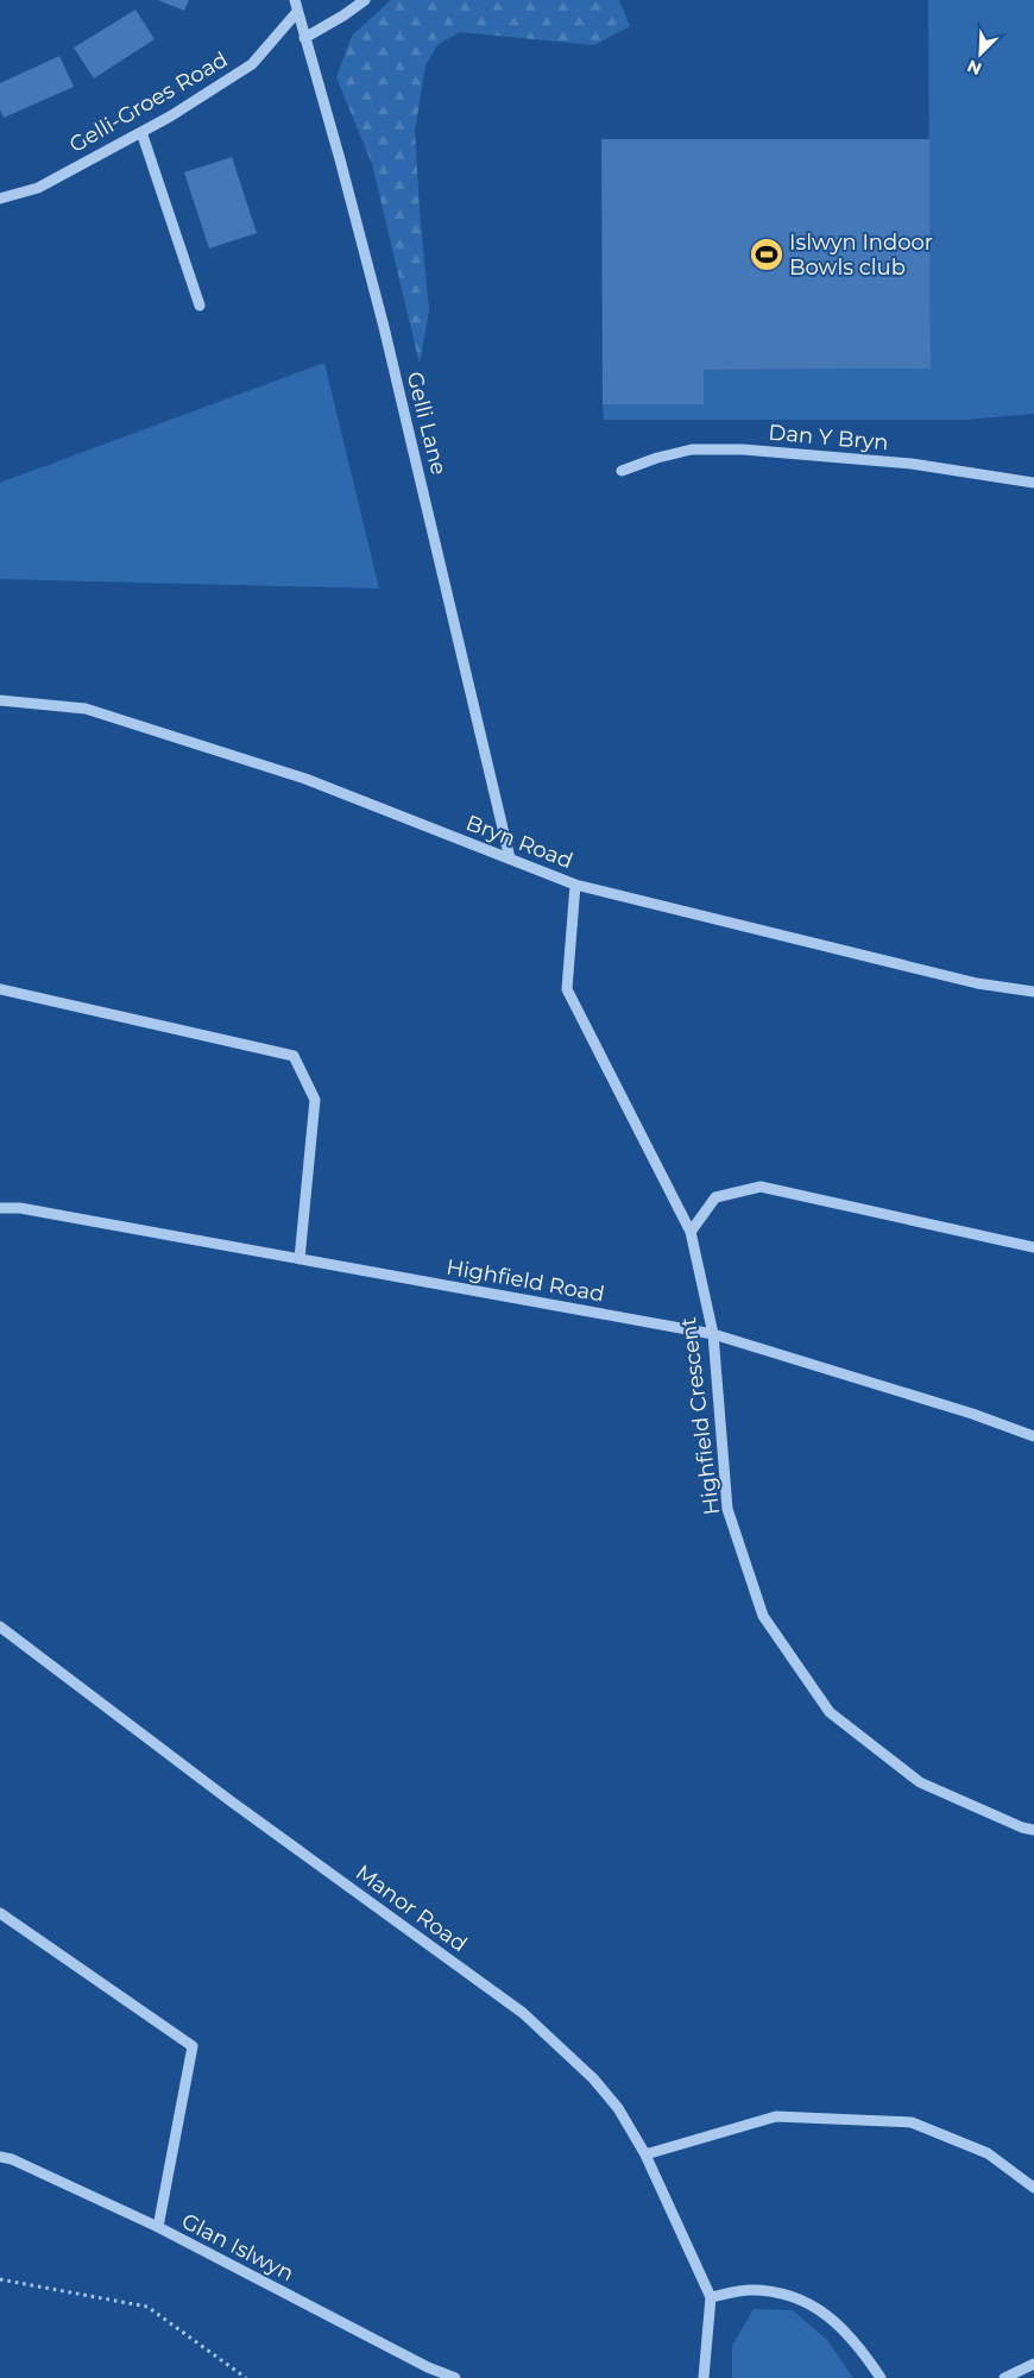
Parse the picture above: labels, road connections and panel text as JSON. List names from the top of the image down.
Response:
{
  "streets": {
    "street": [
      "Gelli-Groes Road",
      "Gelli Lane",
      "Dan Y Bryn",
      "Bryn Road",
      "Highfield Road",
      "Highfield Crescent",
      "Manor Road",
      "Glan Islwyn"
    ]
  },
  "crossings": [
    ["Gelli-Groes Road", "Gelli Lane"],
    ["Gelli Lane", "Bryn Road"],
    ["Bryn Road", "Highfield Crescent"],
    ["Highfield Road", "Highfield Crescent"]
  ],
  "places": {
    "sports": ["Islwyn Indoor Bowls club"]
  },
  "north": "bottom left"
}
